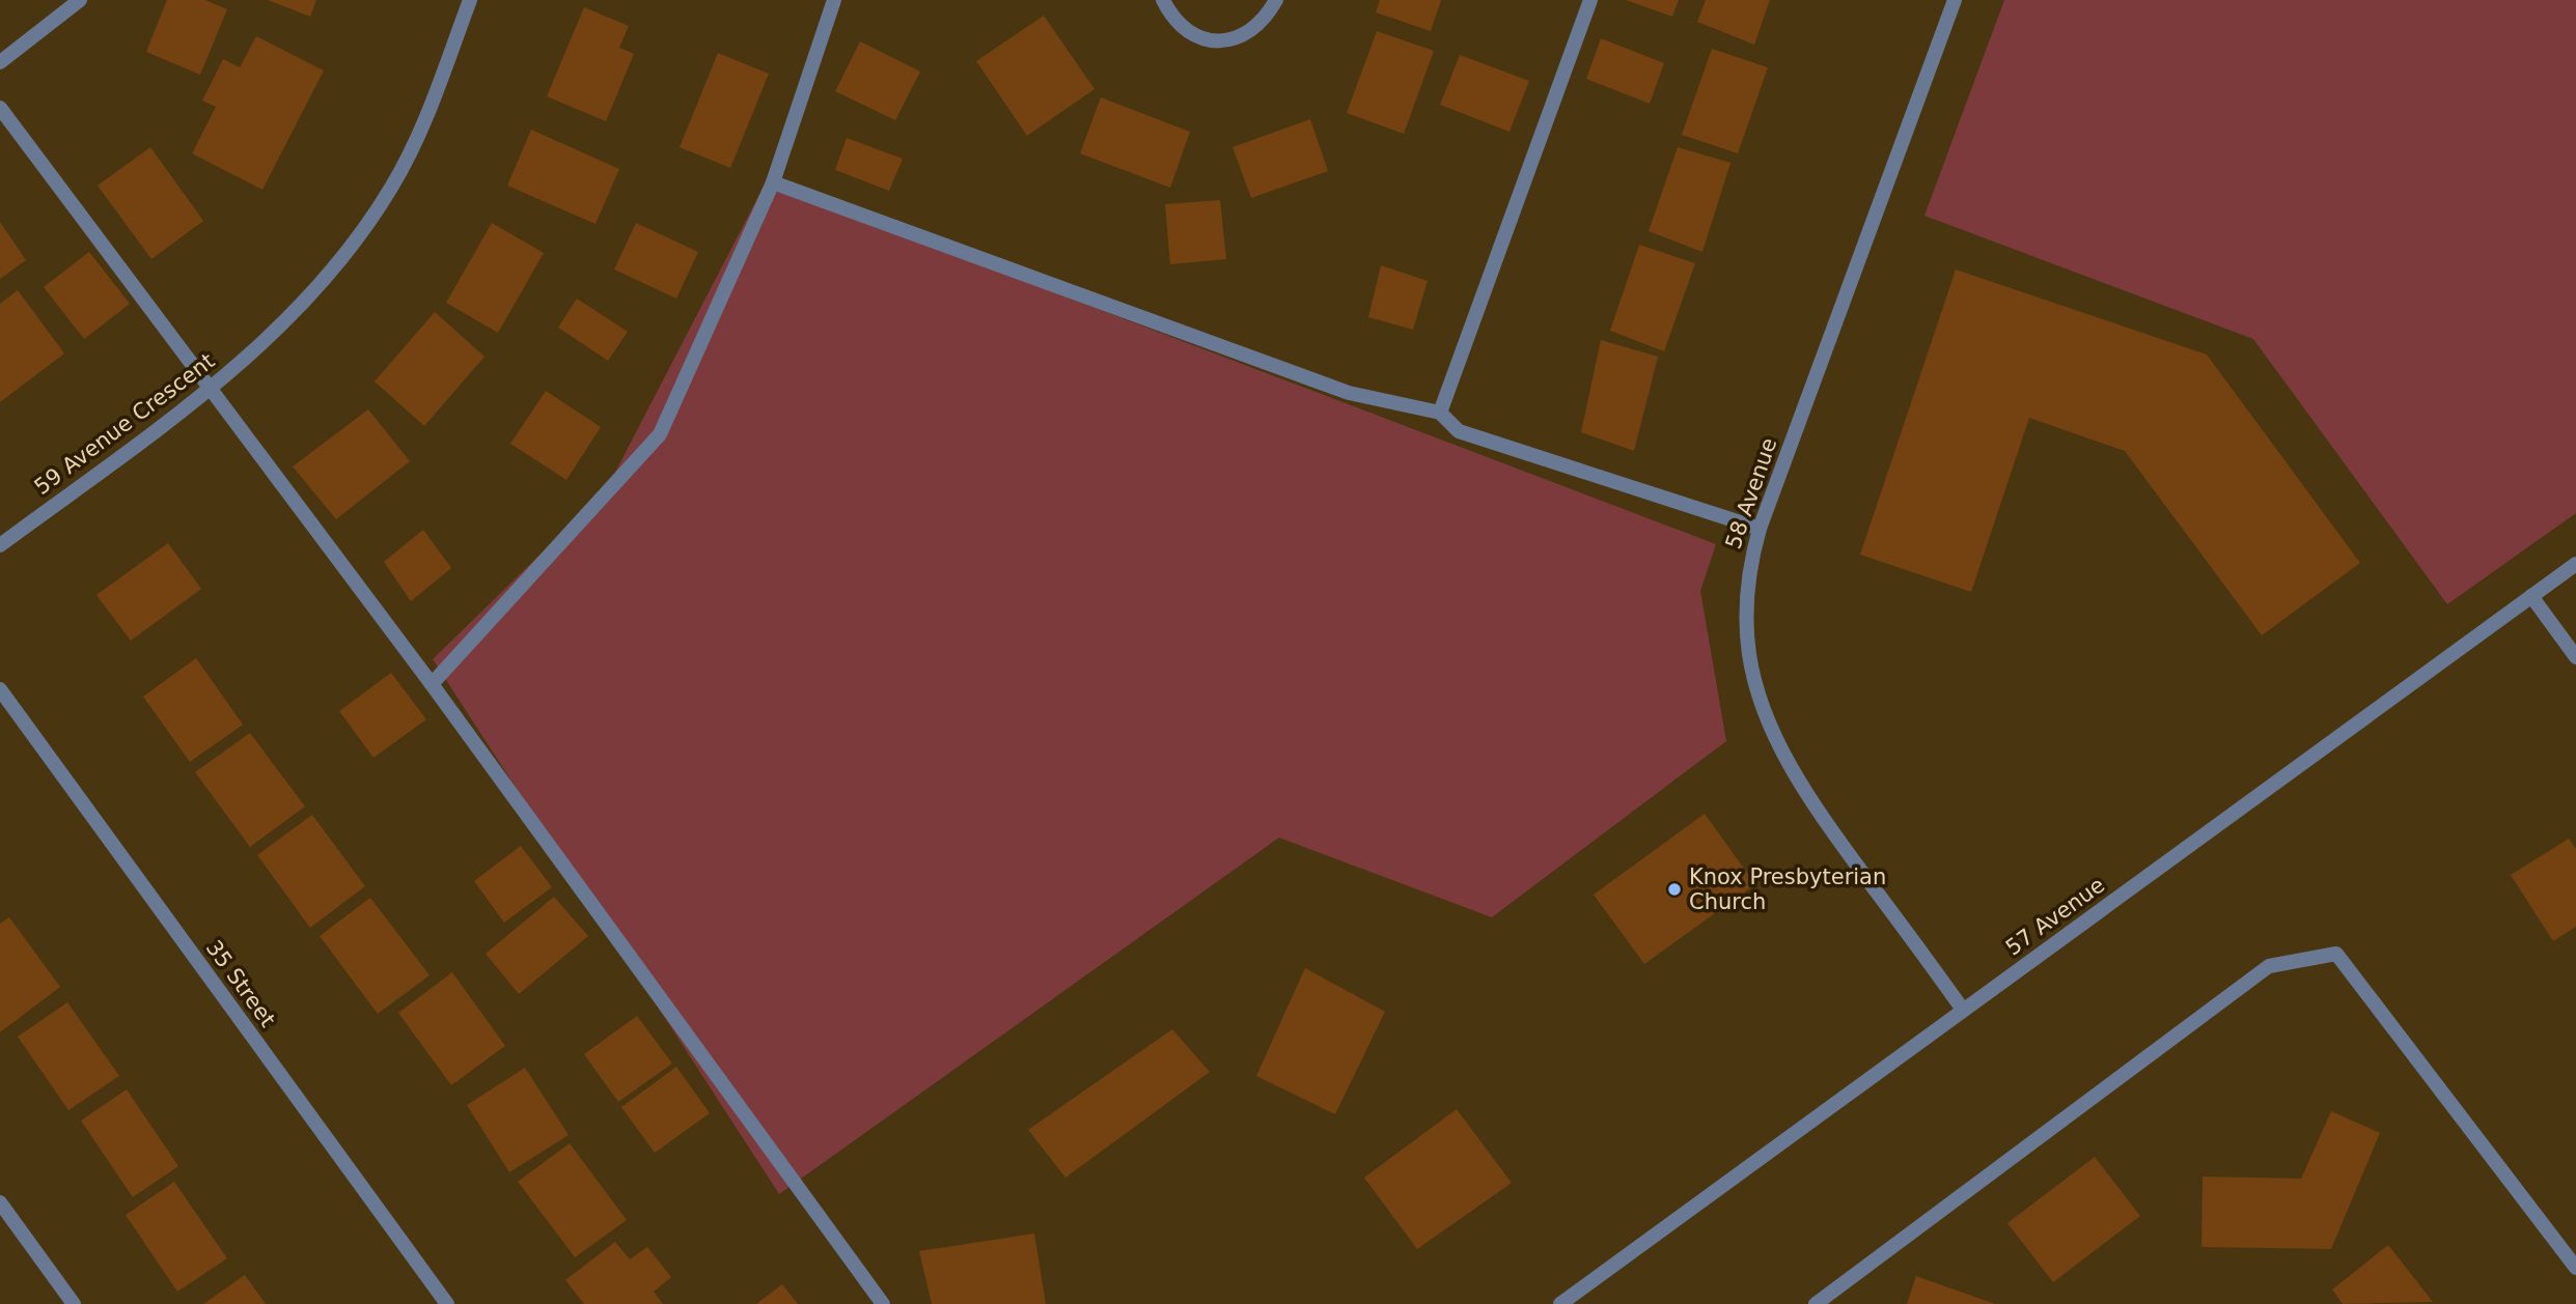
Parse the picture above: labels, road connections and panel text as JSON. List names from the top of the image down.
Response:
{
  "streets": {
    "street": [
      "59 Avenue Crescent",
      "58 Avenue",
      "57 Avenue",
      "35 Street"
    ]
  },
  "crossings": [
    ["58 Avenue", "57 Avenue"]
  ],
  "places": ["Knox Presbyterian Church"]
}
